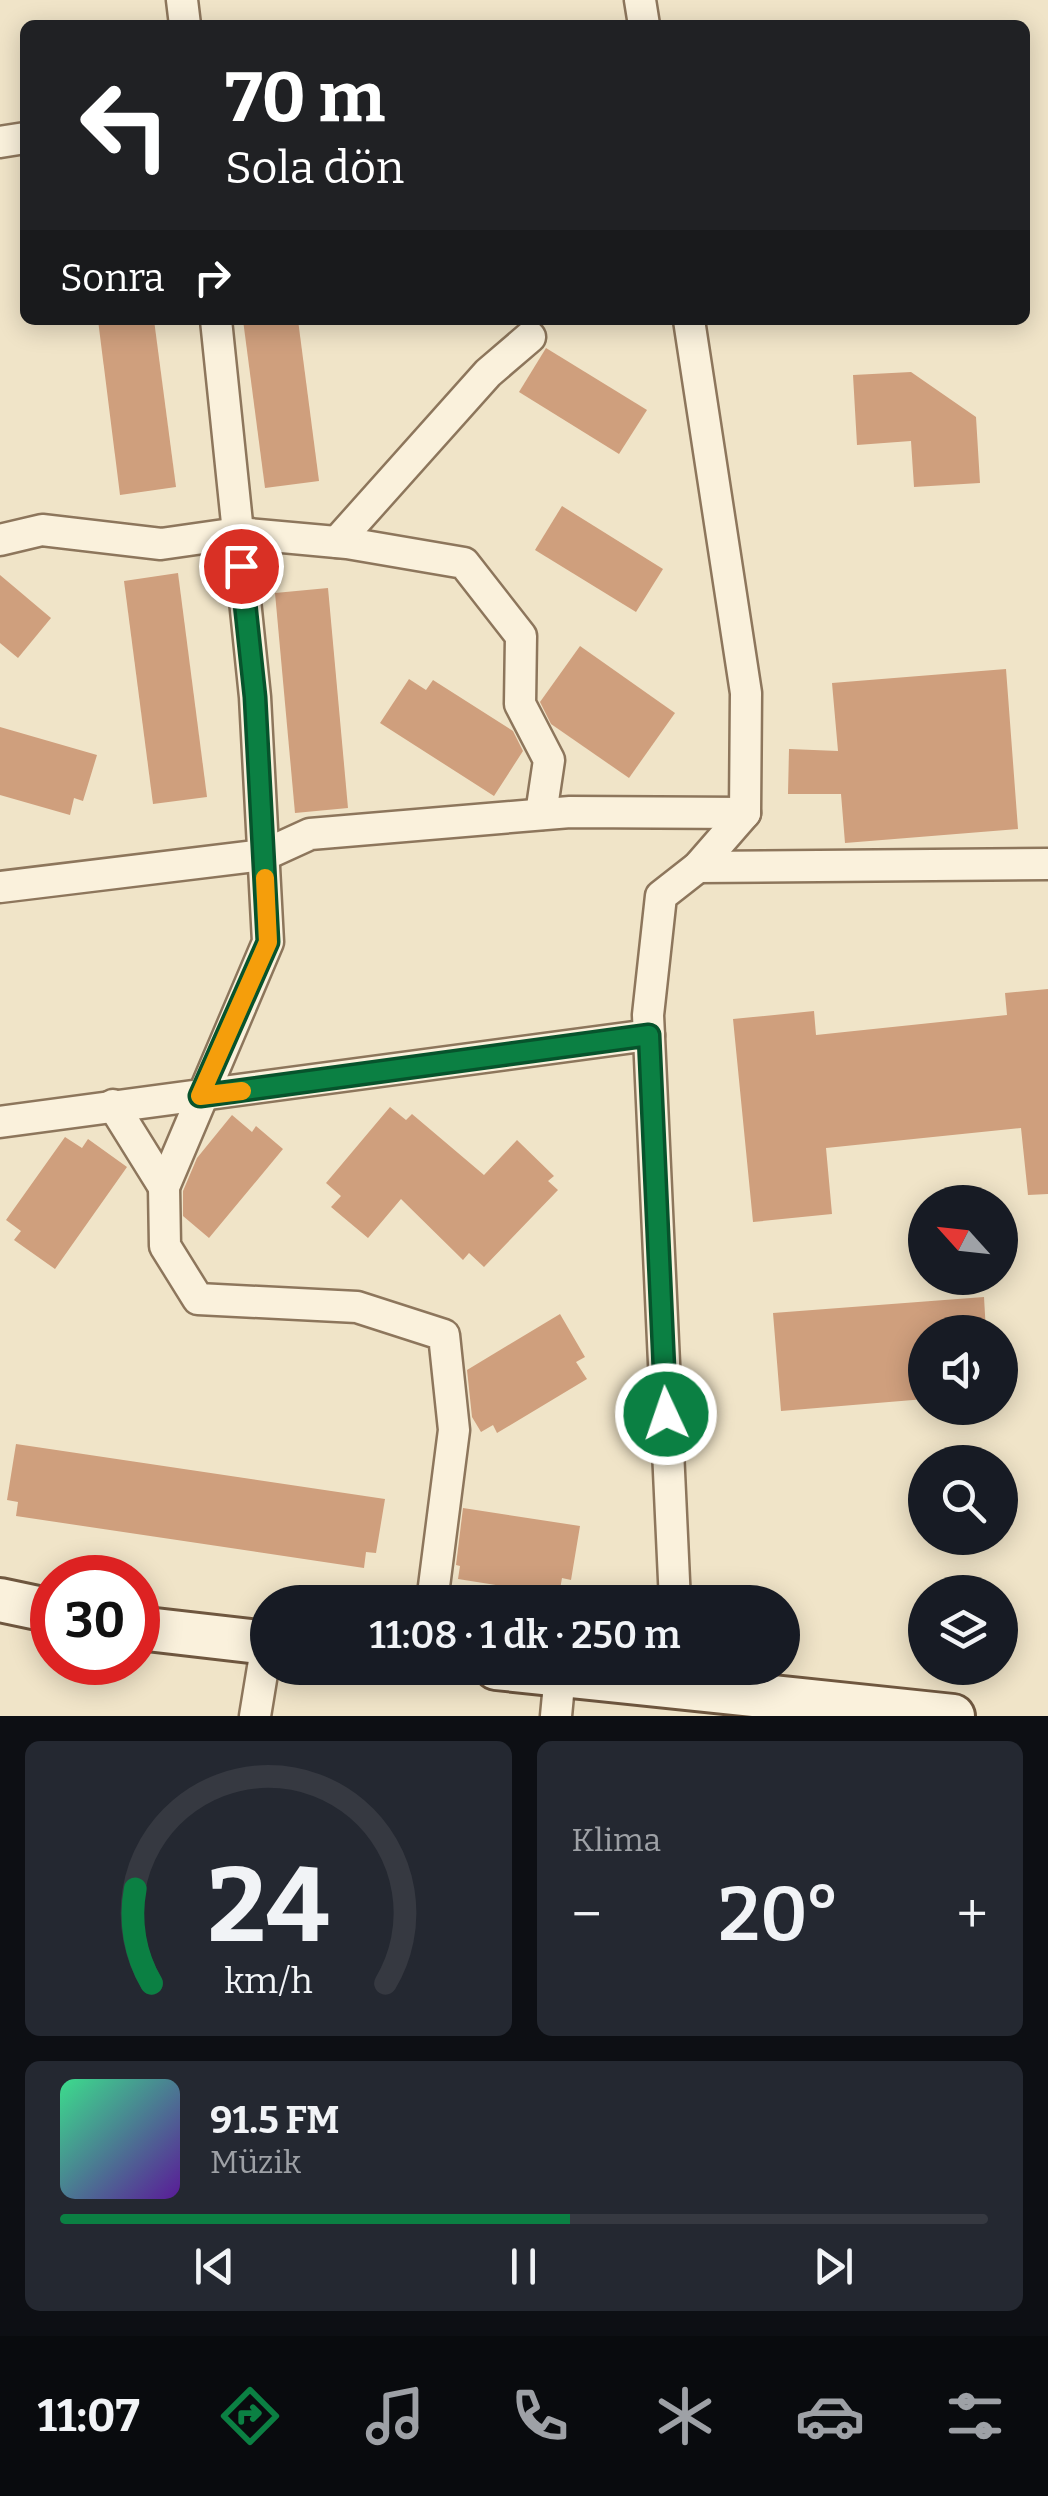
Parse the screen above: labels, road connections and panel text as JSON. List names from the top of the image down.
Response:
{
  "north": "top left",
  "page": {
    "turn": ["70 m", "Sola dön"],
    "then": "Sonra",
    "limit": "30",
    "trip": "11:08 · 1 dk · 250 m",
    "tile": "Klima",
    "heat": ["−", "20°", "+"],
    "song": ["91.5 FM", "Müzik"],
    "tabs": "11:07",
    "gauge": ["24", "km/h"]
  }
}
